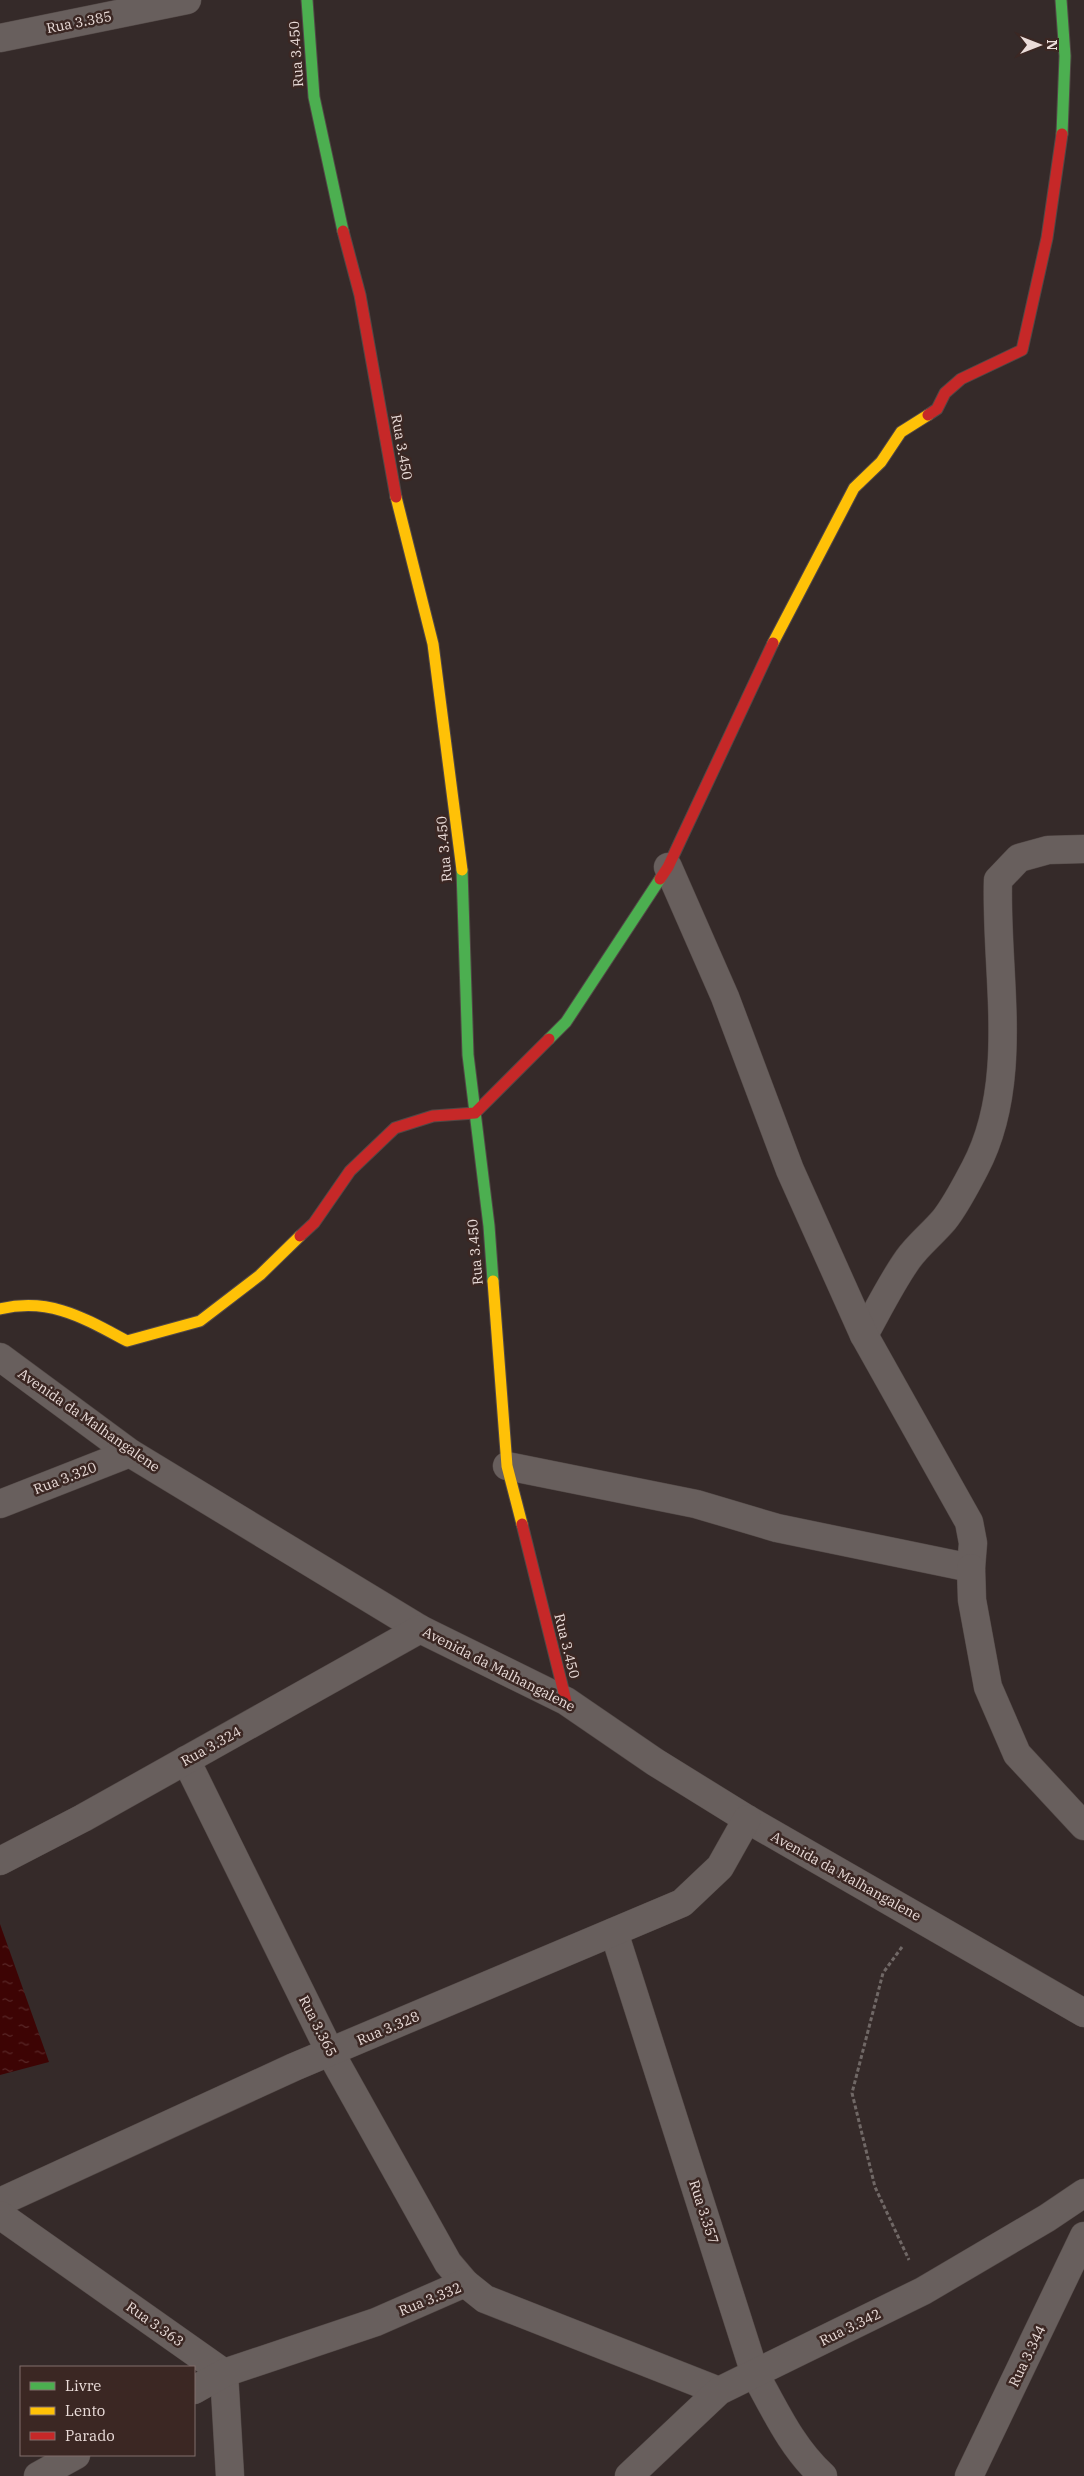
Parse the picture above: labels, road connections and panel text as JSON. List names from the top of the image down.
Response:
{
  "streets": {
    "street": [
      "Rua 3.385",
      "Rua 3.450",
      "Avenida da Malhangalene",
      "Rua 3.320",
      "Rua 3.324",
      "Rua 3.365",
      "Rua 3.328",
      "Rua 3.357",
      "Rua 3.332",
      "Rua 3.363",
      "Rua 3.342",
      "Rua 3.344"
    ]
  },
  "crossings": [
    ["Rua 3.450", "Avenida da Malhangalene"],
    ["Avenida da Malhangalene", "Rua 3.320"],
    ["Avenida da Malhangalene", "Rua 3.324"],
    ["Avenida da Malhangalene", "Rua 3.328"],
    ["Rua 3.324", "Rua 3.365"],
    ["Rua 3.365", "Rua 3.328"],
    ["Rua 3.365", "Rua 3.332"],
    ["Rua 3.328", "Rua 3.357"],
    ["Rua 3.357", "Rua 3.342"],
    ["Rua 3.332", "Rua 3.363"],
    ["Rua 3.332", "Rua 3.342"]
  ],
  "legend": ["Livre", "Lento", "Parado"],
  "north": "right"
}
